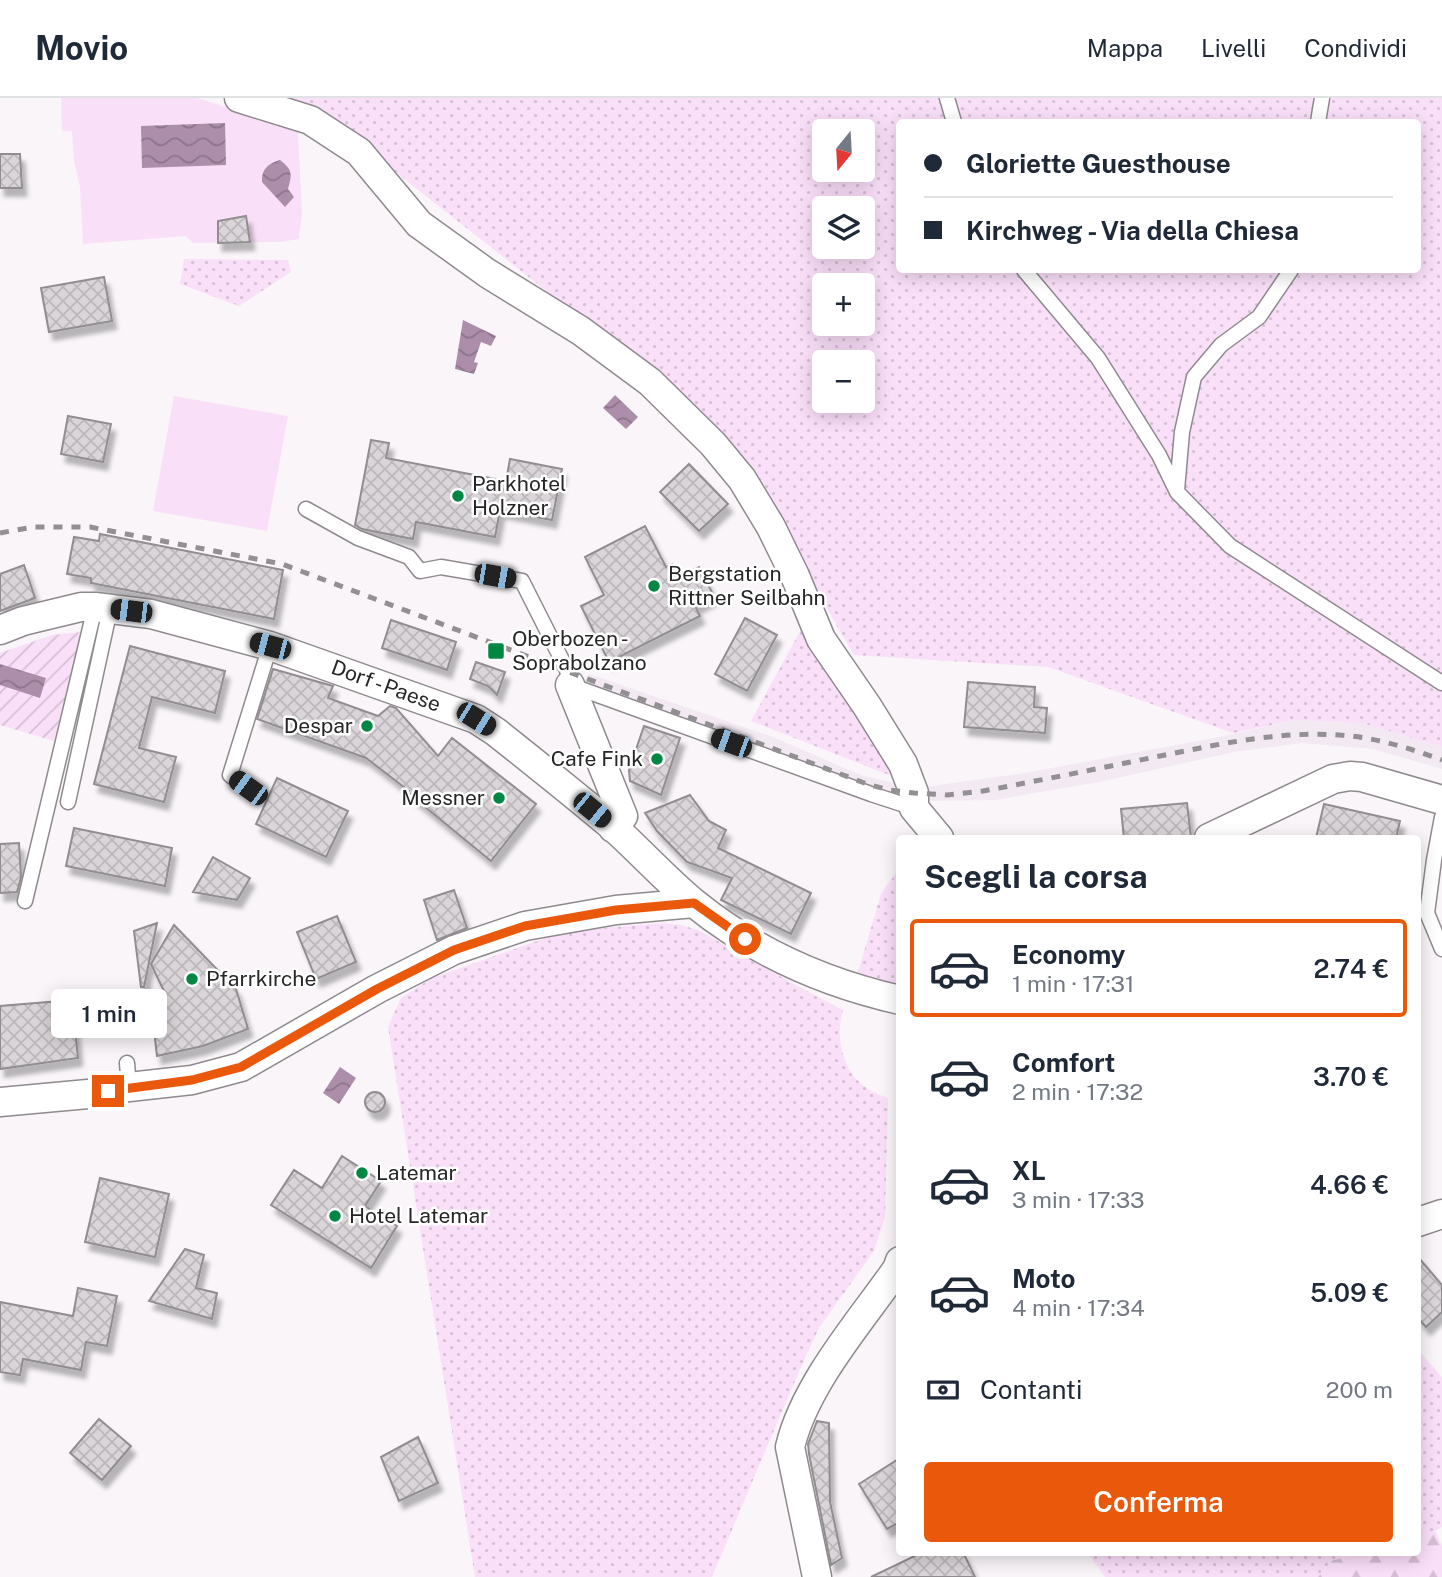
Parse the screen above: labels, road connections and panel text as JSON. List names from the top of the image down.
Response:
{
  "streets": {
    "street": ["Dorf - Paese"]
  },
  "places": {
    "other": [
      "Parkhotel Holzner",
      "Bergstation Rittner Seilbahn",
      "Despar",
      "Cafe Fink",
      "Messner",
      "Pfarrkirche",
      "Latemar",
      "Hotel Latemar"
    ],
    "transit": ["Oberbozen - Soprabolzano"]
  },
  "north": "bottom",
  "page": {
    "header": "Movio",
    "nav": ["Mappa", "Livelli", "Condividi"],
    "map_buttons": ["+", "−"],
    "banner": ["Gloriette Guesthouse", "Kirchweg - Via della Chiesa"],
    "heading": "Scegli la corsa",
    "list": [
      {
        "name": "Economy",
        "note": "1 min · 17:31",
        "value": "2.74 €"
      },
      {
        "name": "Comfort",
        "note": "2 min · 17:32",
        "value": "3.70 €"
      },
      {
        "name": "XL",
        "note": "3 min · 17:33",
        "value": "4.66 €"
      },
      {
        "name": "Moto",
        "note": "4 min · 17:34",
        "value": "5.09 €"
      }
    ],
    "bubble": "1 min",
    "pay": ["Contanti", "200 m"],
    "buttons": "Conferma"
  }
}
